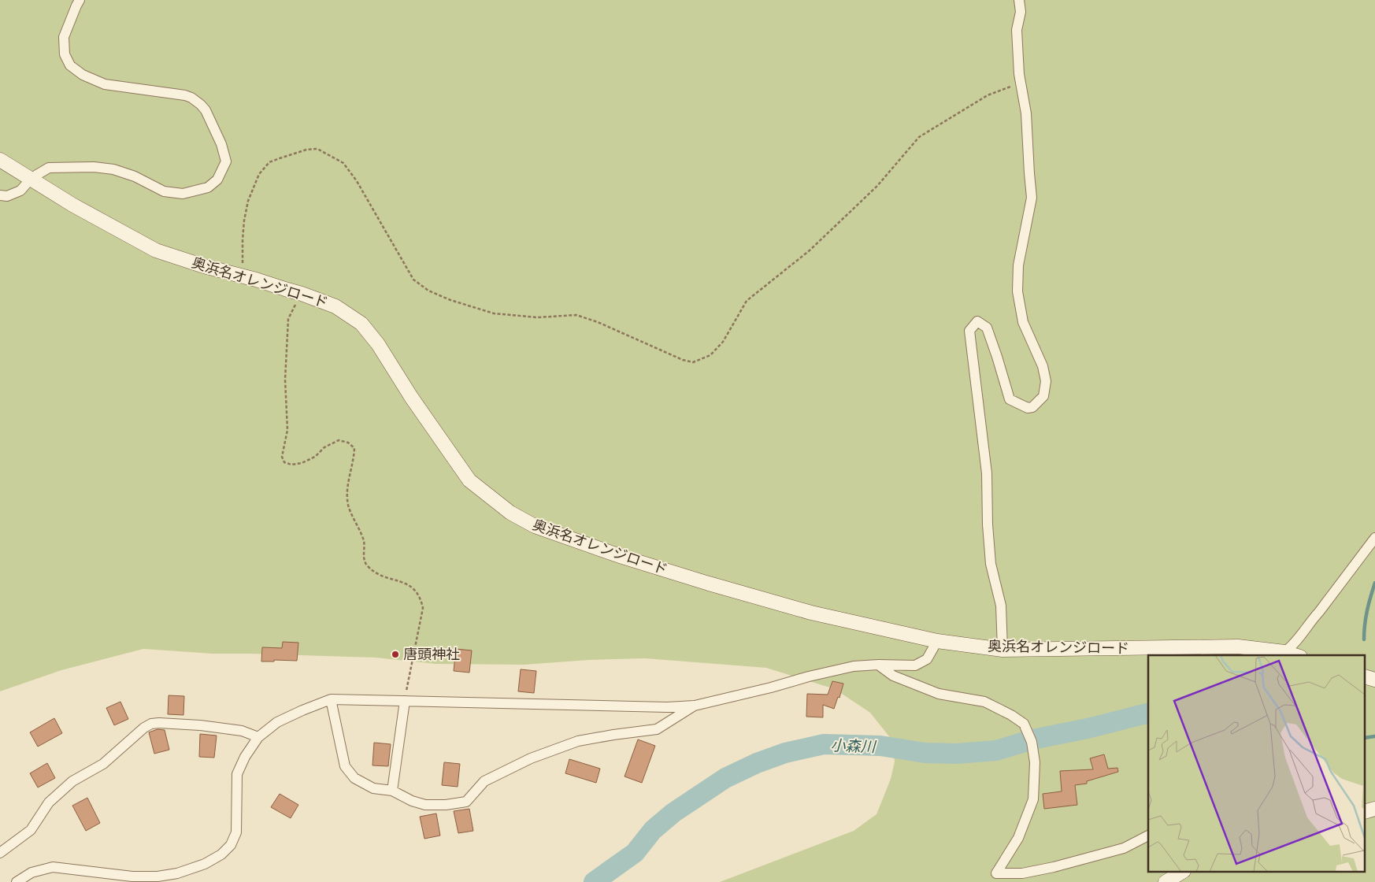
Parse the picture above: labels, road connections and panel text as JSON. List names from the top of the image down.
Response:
{
  "streets": {
    "street": ["奥浜名オレンジロード"]
  },
  "water": ["小森川"],
  "places": ["唐頭神社"]
}
